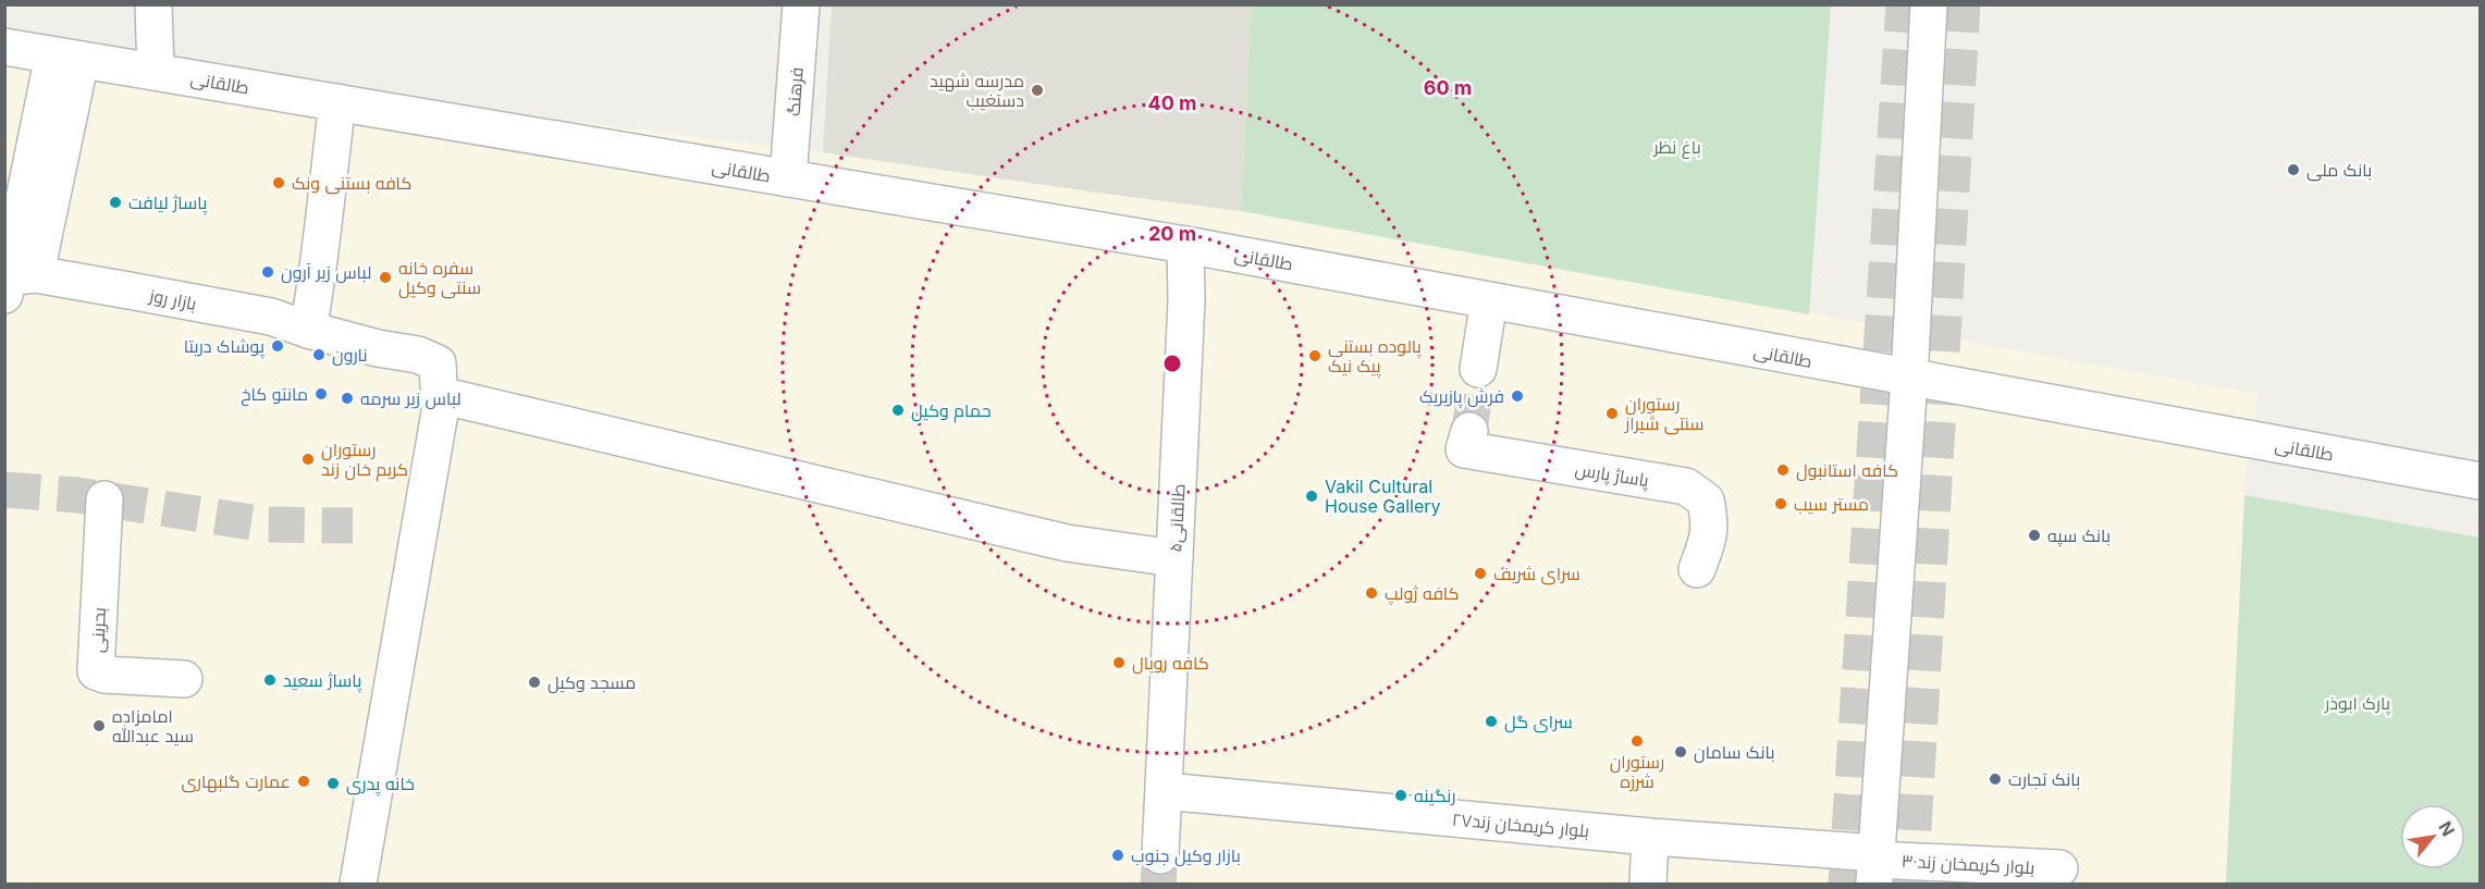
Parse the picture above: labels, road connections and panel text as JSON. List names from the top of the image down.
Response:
{
  "streets": {
    "street": [
      "طالقانی",
      "فرهنگ",
      "بازار روز",
      "پاساژ پارس",
      "طالقانی۵",
      "بحرینی",
      "بلوار کریمخان زند۲۷",
      "بلوار کریمخان زند۳۰"
    ]
  },
  "crossings": [
    ["طالقانی", "فرهنگ"],
    ["طالقانی", "بازار روز"],
    ["طالقانی", "طالقانی۵"],
    ["طالقانی۵", "بلوار کریمخان زند۲۷"],
    ["بلوار کریمخان زند۲۷", "بلوار کریمخان زند۳۰"]
  ],
  "parks": ["باغ نظر", "پارک ابوذر"],
  "places": [
    "مدرسه شهید دستغیب",
    "بانک ملی",
    "کافه بستنی ونک",
    "پاساژ لیافت",
    "لباس زیر آرون",
    "سفره خانه سنتی وکیل",
    "پوشاک دریتا",
    "نارون",
    "پالوده بستنی پیک نیک",
    "مانتو کاخ",
    "فرش پازیریک",
    "لباس زیر سرمه",
    "حمام وکیل",
    "رستوران سنتی شیراز",
    "رستوران کریم خان زند",
    "کافه استانبول",
    "Vakil Cultural House Gallery",
    "مستر سیب",
    "بانک سپه",
    "سرای شریف",
    "کافه ژولپ",
    "کافه رویال",
    "پاساژ سعید",
    "مسجد وکیل",
    "سرای گل",
    "امامزاده سید عبدالله",
    "رستوران شرزه",
    "بانک سامان",
    "بانک تجارت",
    "عمارت گلبهاری",
    "خانه پدری",
    "رنگینه",
    "بازار وکیل جنوب"
  ],
  "north": "top right",
  "rings": ["60 m", "40 m", "20 m"]
}
